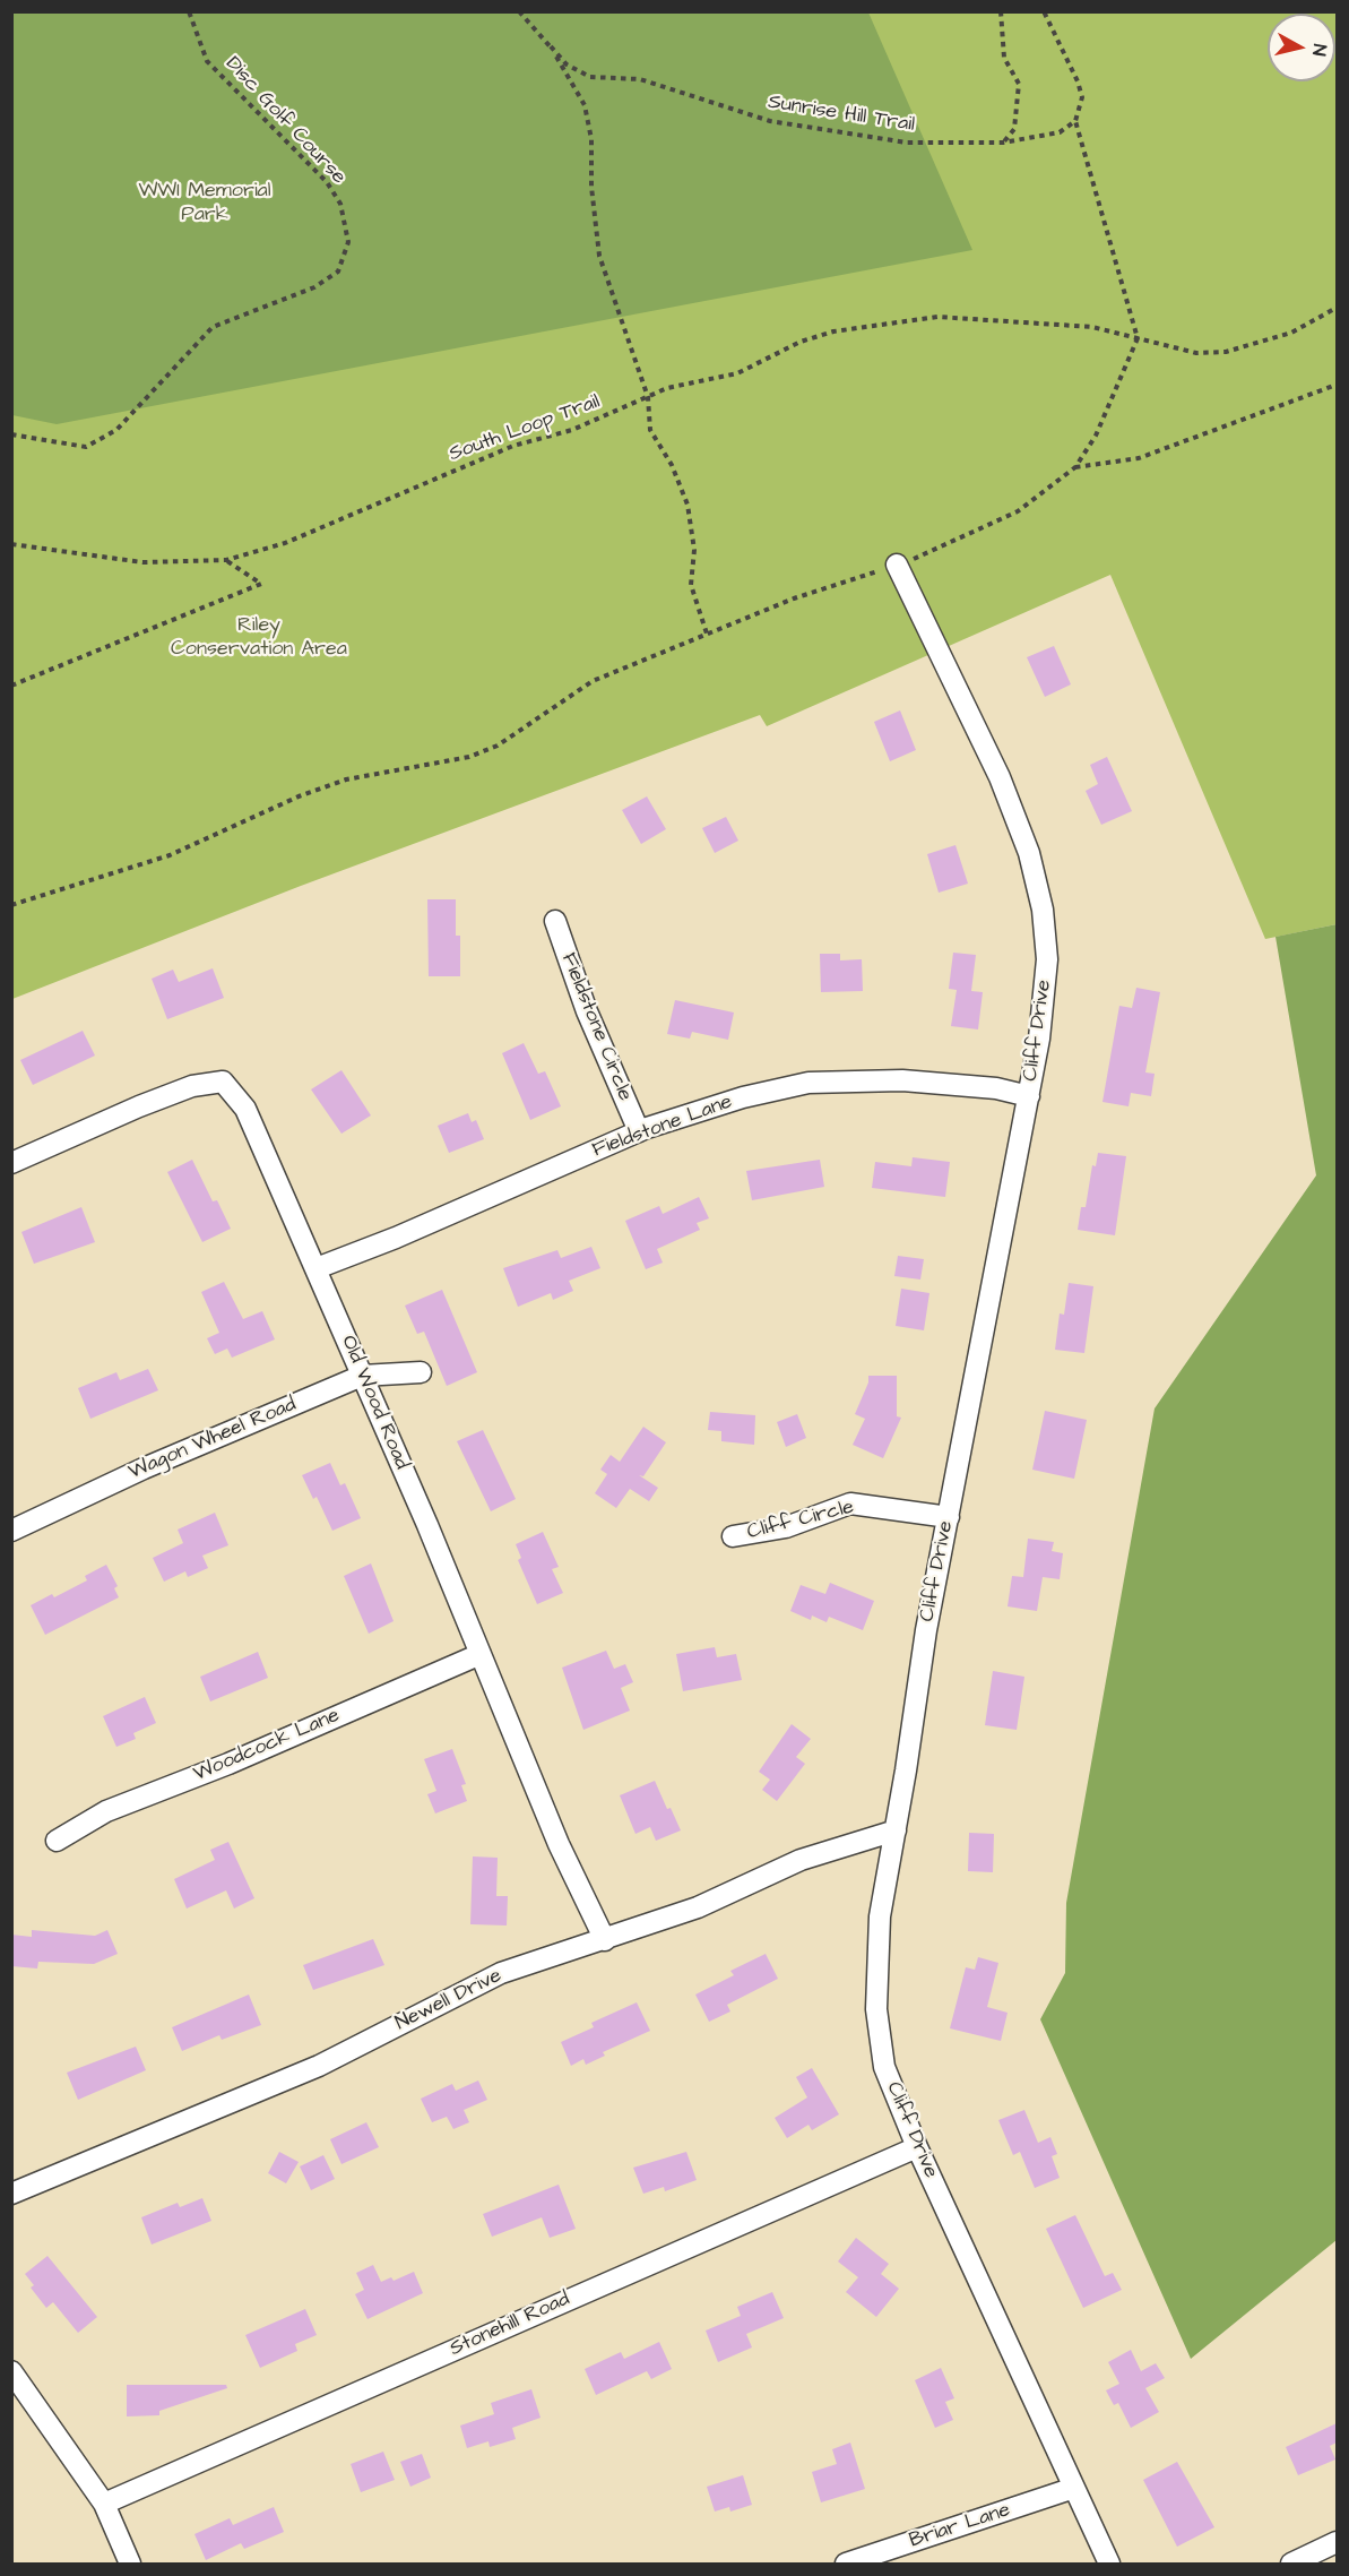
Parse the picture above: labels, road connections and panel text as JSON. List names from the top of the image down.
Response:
{
  "streets": {
    "street": [
      "Fieldstone Circle",
      "Cliff Drive",
      "Fieldstone Lane",
      "Old Wood Road",
      "Wagon Wheel Road",
      "Cliff Circle",
      "Woodcock Lane",
      "Newell Drive",
      "Stonehill Road",
      "Briar Lane"
    ],
    "path": ["Sunrise Hill Trail", "Disc Golf Course", "South Loop Trail"]
  },
  "crossings": [
    ["Fieldstone Circle", "Fieldstone Lane"],
    ["Cliff Drive", "Fieldstone Lane"],
    ["Cliff Drive", "Cliff Circle"],
    ["Cliff Drive", "Newell Drive"],
    ["Cliff Drive", "Stonehill Road"],
    ["Cliff Drive", "Briar Lane"],
    ["Fieldstone Lane", "Old Wood Road"],
    ["Old Wood Road", "Wagon Wheel Road"],
    ["Old Wood Road", "Woodcock Lane"],
    ["Old Wood Road", "Newell Drive"]
  ],
  "parks": ["WWI Memorial Park", "Riley Conservation Area"],
  "north": "right"
}
